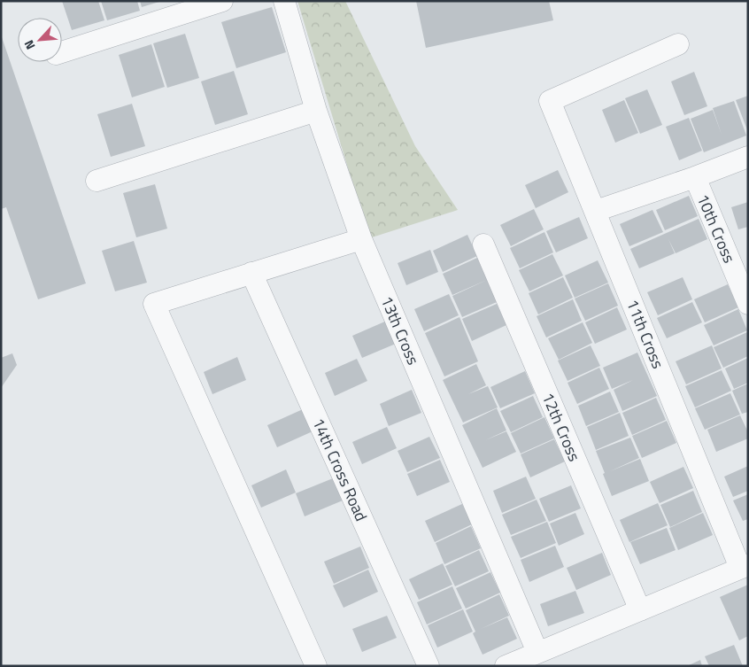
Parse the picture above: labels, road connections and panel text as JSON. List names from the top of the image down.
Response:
{
  "streets": {
    "street": [
      "10th Cross",
      "13th Cross",
      "11th Cross",
      "12th Cross",
      "14th Cross Road"
    ]
  },
  "north": "bottom left"
}
